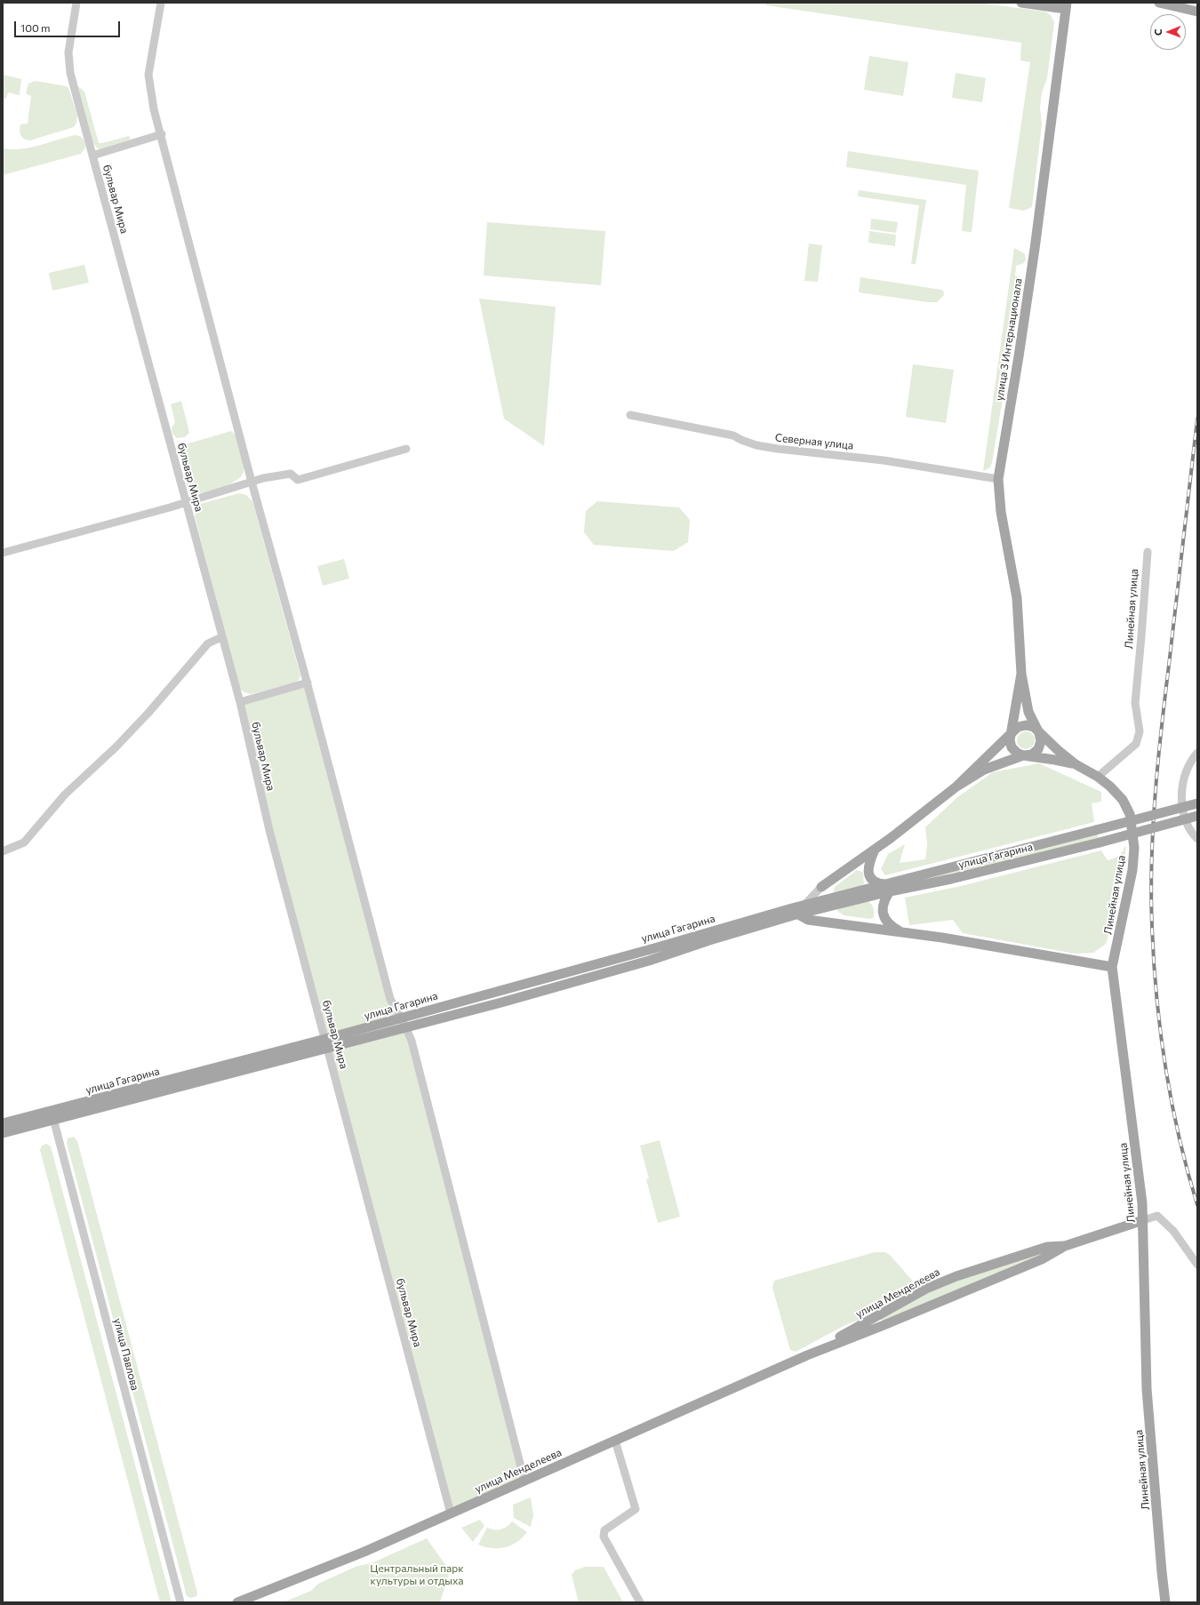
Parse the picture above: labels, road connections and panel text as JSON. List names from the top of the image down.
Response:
{
  "streets": {
    "main road": [
      "улица 3 Интернационала",
      "Линейная улица",
      "улица Гагарина",
      "улица Менделеева"
    ],
    "street": ["бульвар Мира", "Северная улица", "улица Павлова"]
  },
  "crossings": [
    ["бульвар Мира", "улица Гагарина"],
    ["бульвар Мира", "улица Менделеева"],
    ["улица 3 Интернационала", "Северная улица"],
    ["улица 3 Интернационала", "Линейная улица"],
    ["Линейная улица", "улица Менделеева"],
    ["улица Гагарина", "улица Павлова"]
  ],
  "parks": ["Центральный парк культуры и отдыха"],
  "scale_bar": "100 m",
  "north": "left"
}
